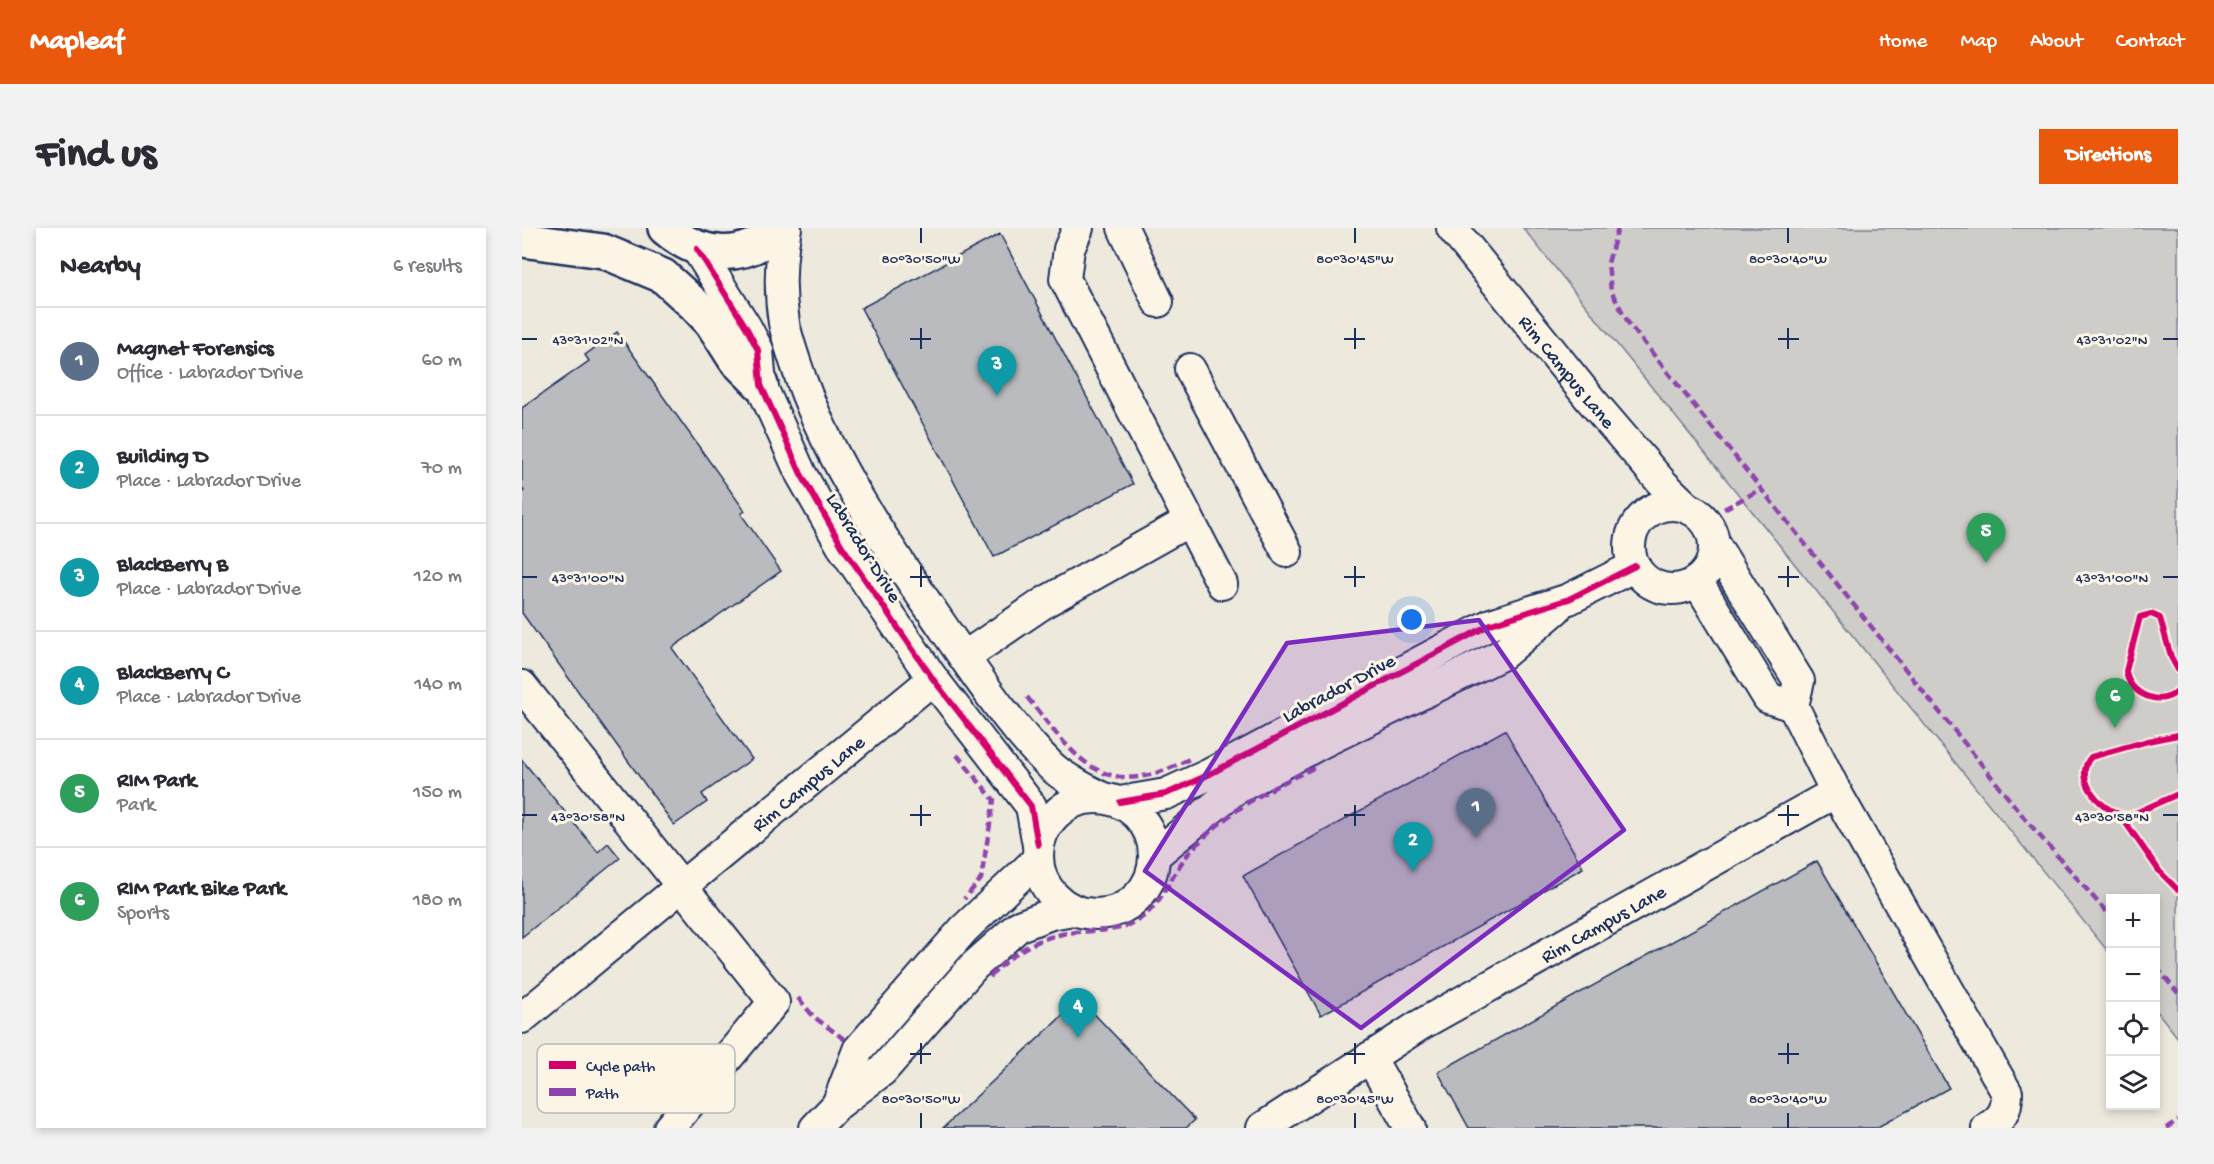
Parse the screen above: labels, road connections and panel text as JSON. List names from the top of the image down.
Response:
{
  "streets": {
    "street": ["Rim Campus Lane", "Labrador Drive"]
  },
  "crossings": [
    ["Rim Campus Lane", "Labrador Drive"]
  ],
  "legend": ["Cycle path", "Path"],
  "page": {
    "header": "Mapleaf",
    "nav": [
      "Home",
      "Map",
      "About",
      "Contact"
    ],
    "buttons": "Directions",
    "title": "Find us",
    "heading": ["Nearby", "6 results"],
    "list": [
      {
        "mark": "1",
        "name": "Magnet Forensics",
        "note": "Office · Labrador Drive",
        "value": "60 m"
      },
      {
        "mark": "2",
        "name": "Building D",
        "note": "Place · Labrador Drive",
        "value": "70 m"
      },
      {
        "mark": "3",
        "name": "BlackBerry B",
        "note": "Place · Labrador Drive",
        "value": "120 m"
      },
      {
        "mark": "4",
        "name": "BlackBerry C",
        "note": "Place · Labrador Drive",
        "value": "140 m"
      },
      {
        "mark": "5",
        "name": "RIM Park",
        "note": "Park",
        "value": "150 m"
      },
      {
        "mark": "6",
        "name": "RIM Park Bike Park",
        "note": "Sports",
        "value": "180 m"
      }
    ],
    "pins": [
      "3",
      "5",
      "6",
      "1",
      "2",
      "4"
    ],
    "map_buttons": ["+", "−"]
  },
  "coordinates": [
    "80°30'50\"W",
    "80°30'45\"W",
    "80°30'40\"W",
    "43°31'02\"N",
    "43°31'00\"N",
    "43°30'58\"N"
  ]
}
